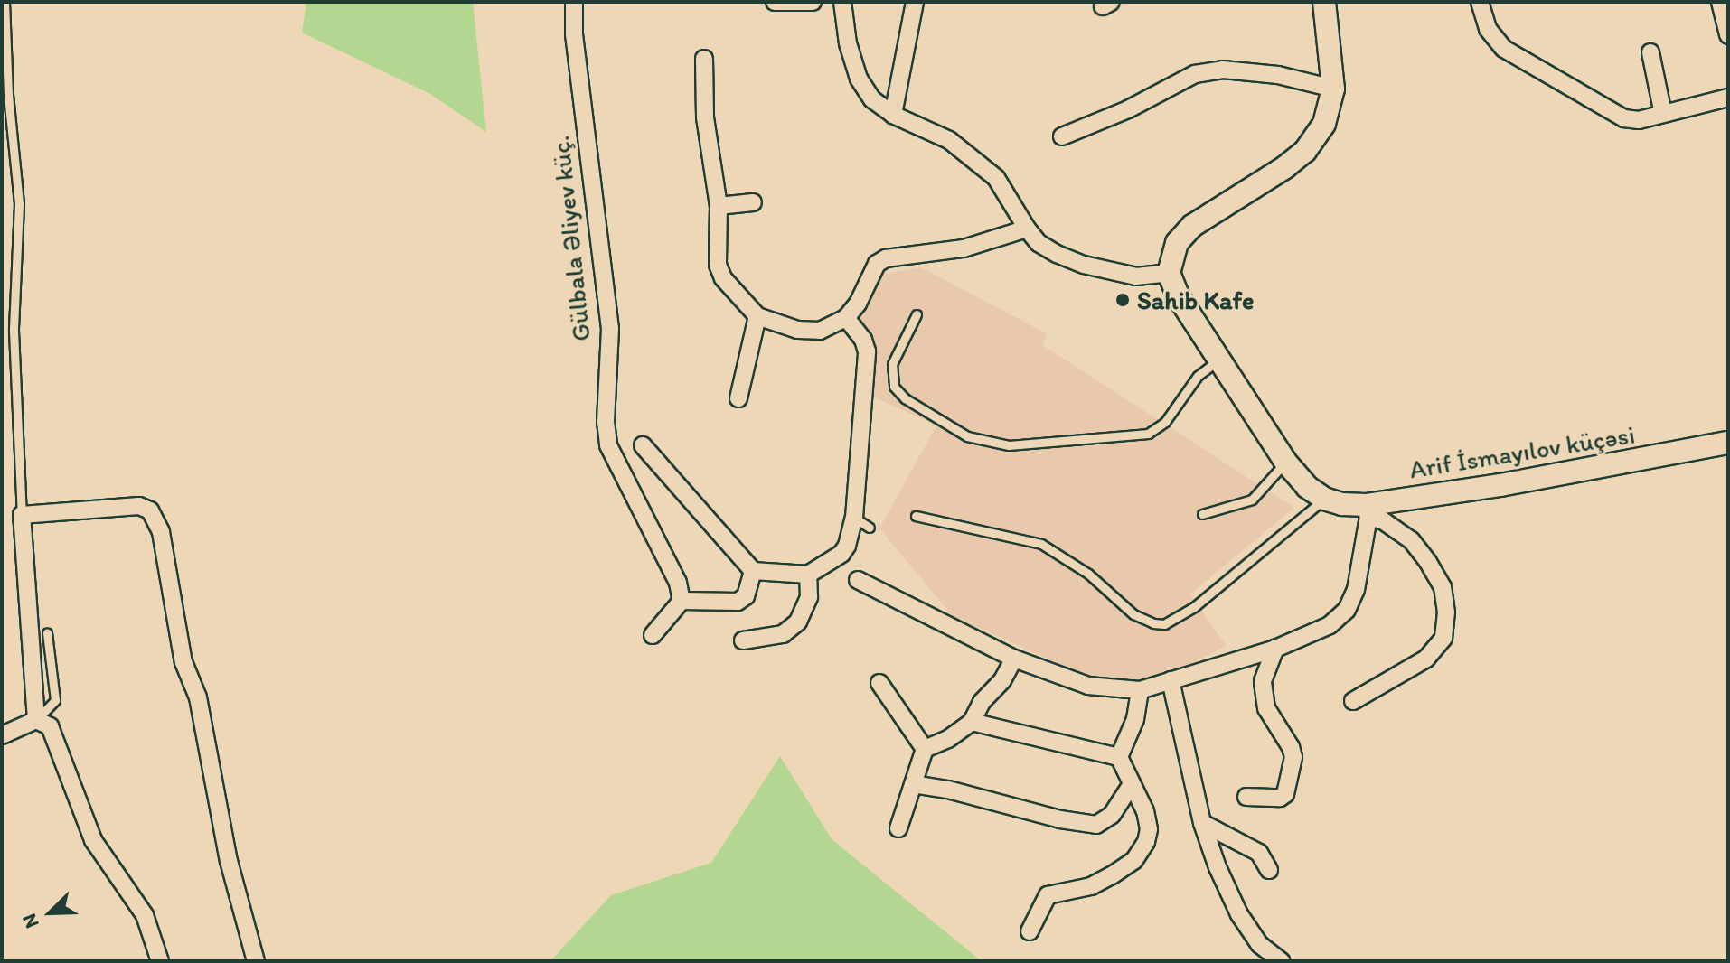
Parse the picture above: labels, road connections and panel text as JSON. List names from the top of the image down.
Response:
{
  "streets": {
    "street": ["Gülbala Əliyev küç.", "Arif İsmayılov küçəsi"]
  },
  "places": ["Sahib Kafe"],
  "north": "bottom left"
}
